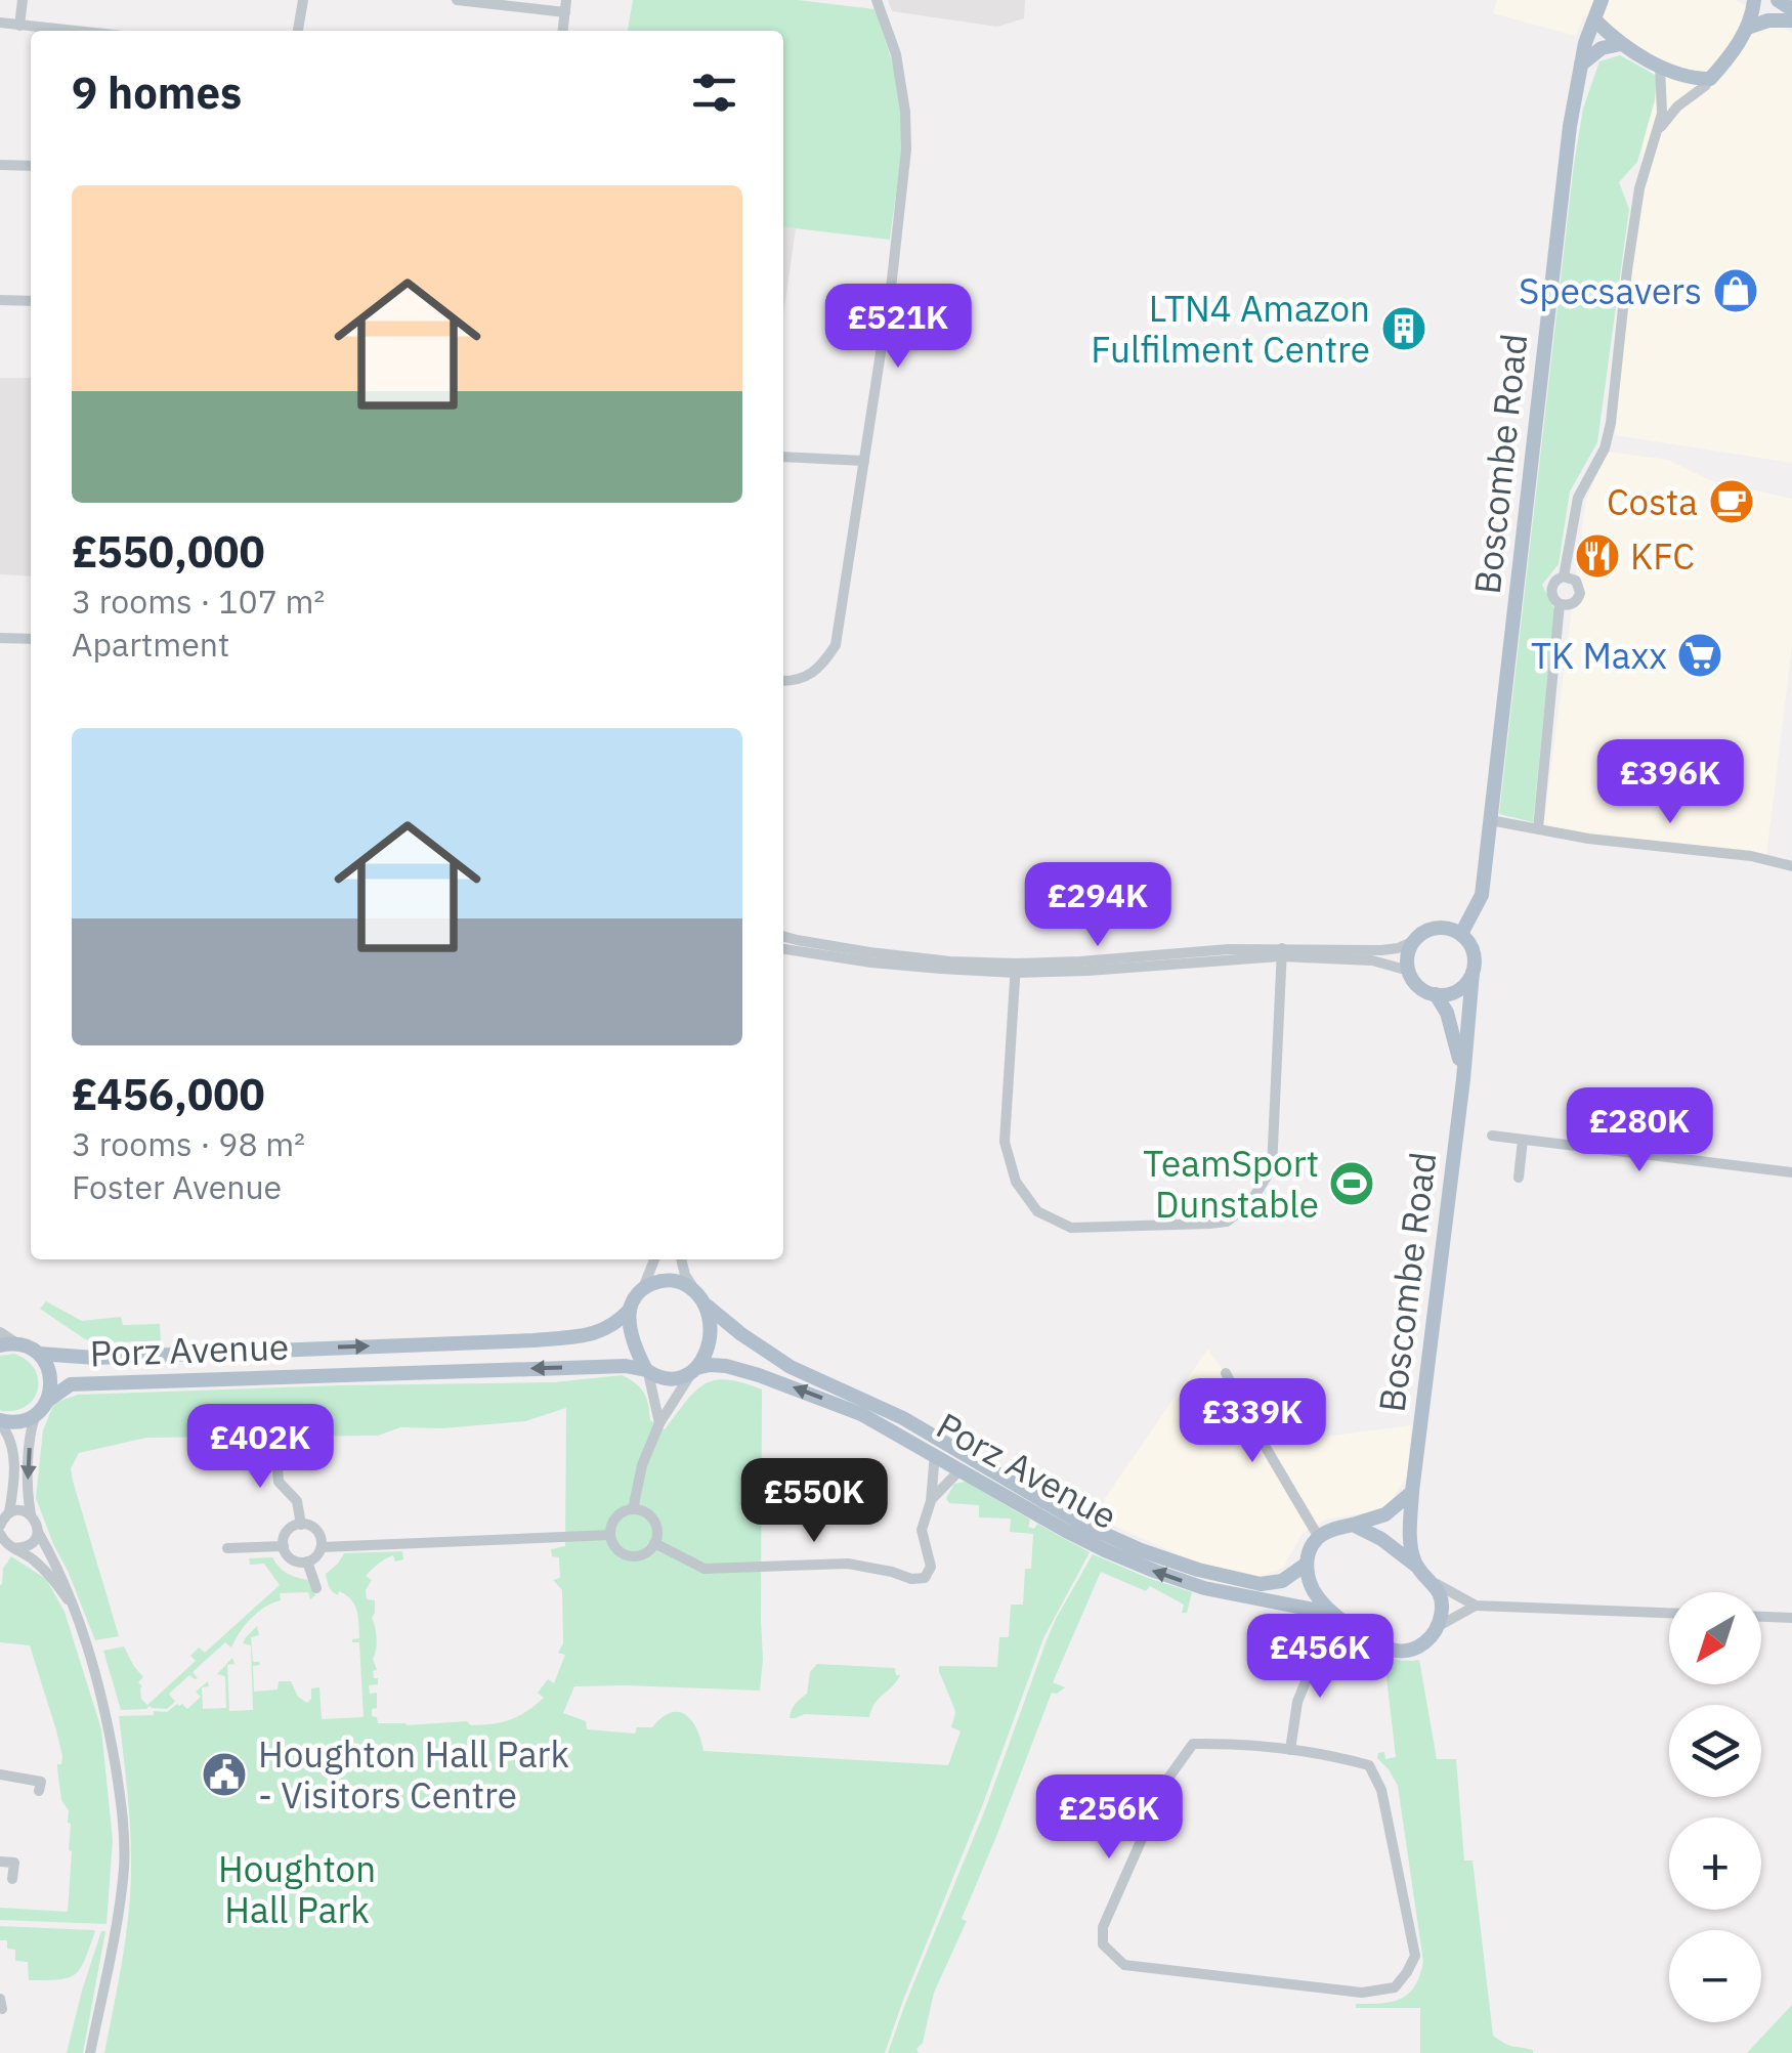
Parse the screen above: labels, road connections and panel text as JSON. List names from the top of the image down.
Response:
{
  "streets": {
    "main road": ["Boscombe Road", "Porz Avenue"]
  },
  "crossings": [
    ["Boscombe Road", "Porz Avenue"]
  ],
  "parks": ["Houghton Hall Park"],
  "places": {
    "shop": ["Specsavers"],
    "building": ["LTN4 Amazon Fulfilment Centre"],
    "cafe": ["Costa"],
    "restaurant": ["KFC"],
    "supermarket": ["TK Maxx"],
    "sports": ["TeamSport Dunstable"],
    "public building": ["Houghton Hall Park - Visitors Centre"]
  },
  "north": "bottom left",
  "page": {
    "heading": "9 homes",
    "list": [
      {
        "name": "£550,000",
        "note": "3 rooms · 107 m² · Apartment"
      },
      {
        "name": "£456,000",
        "note": "3 rooms · 98 m² · Foster Avenue"
      }
    ],
    "price": [
      "£521K",
      "£396K",
      "£294K",
      "£280K",
      "£339K",
      "£402K",
      "£550K",
      "£456K",
      "£256K"
    ],
    "map_buttons": ["+", "−"]
  }
}
